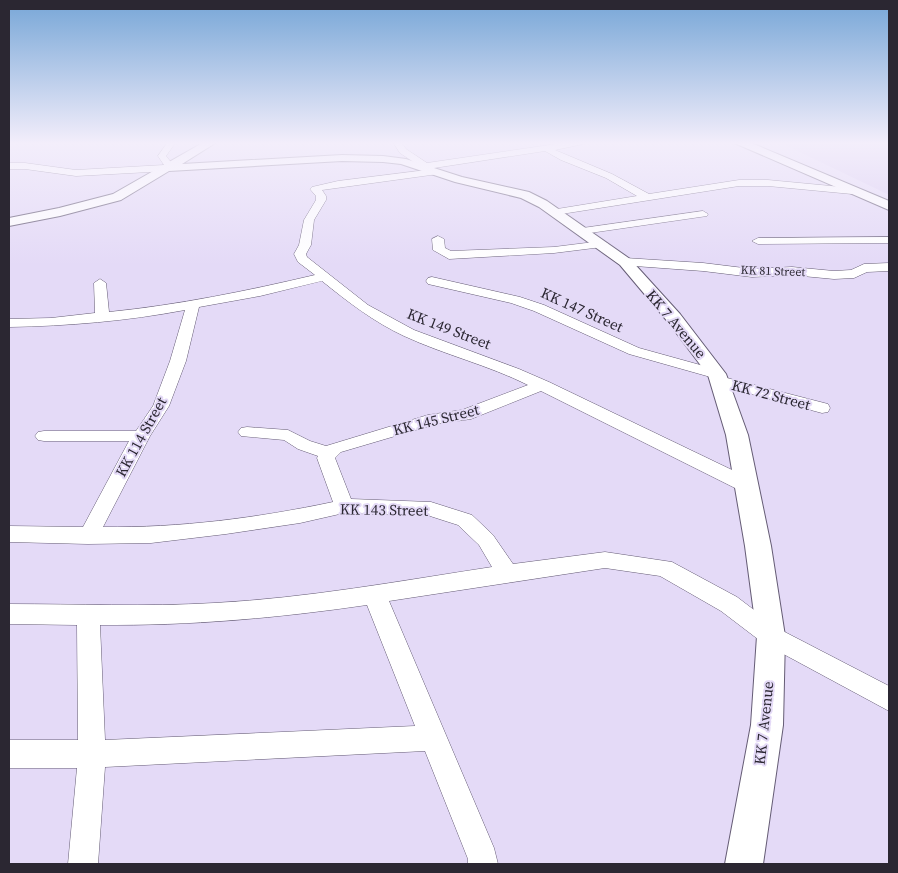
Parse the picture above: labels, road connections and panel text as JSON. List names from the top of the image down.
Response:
{
  "streets": {
    "street": [
      "KK 81 Street",
      "KK 147 Street",
      "KK 7 Avenue",
      "KK 149 Street",
      "KK 72 Street",
      "KK 145 Street",
      "KK 114 Street",
      "KK 143 Street"
    ]
  },
  "crossings": [
    ["KK 81 Street", "KK 7 Avenue"],
    ["KK 147 Street", "KK 7 Avenue"],
    ["KK 147 Street", "KK 72 Street"],
    ["KK 7 Avenue", "KK 149 Street"],
    ["KK 7 Avenue", "KK 72 Street"],
    ["KK 149 Street", "KK 145 Street"],
    ["KK 114 Street", "KK 143 Street"]
  ]
}
